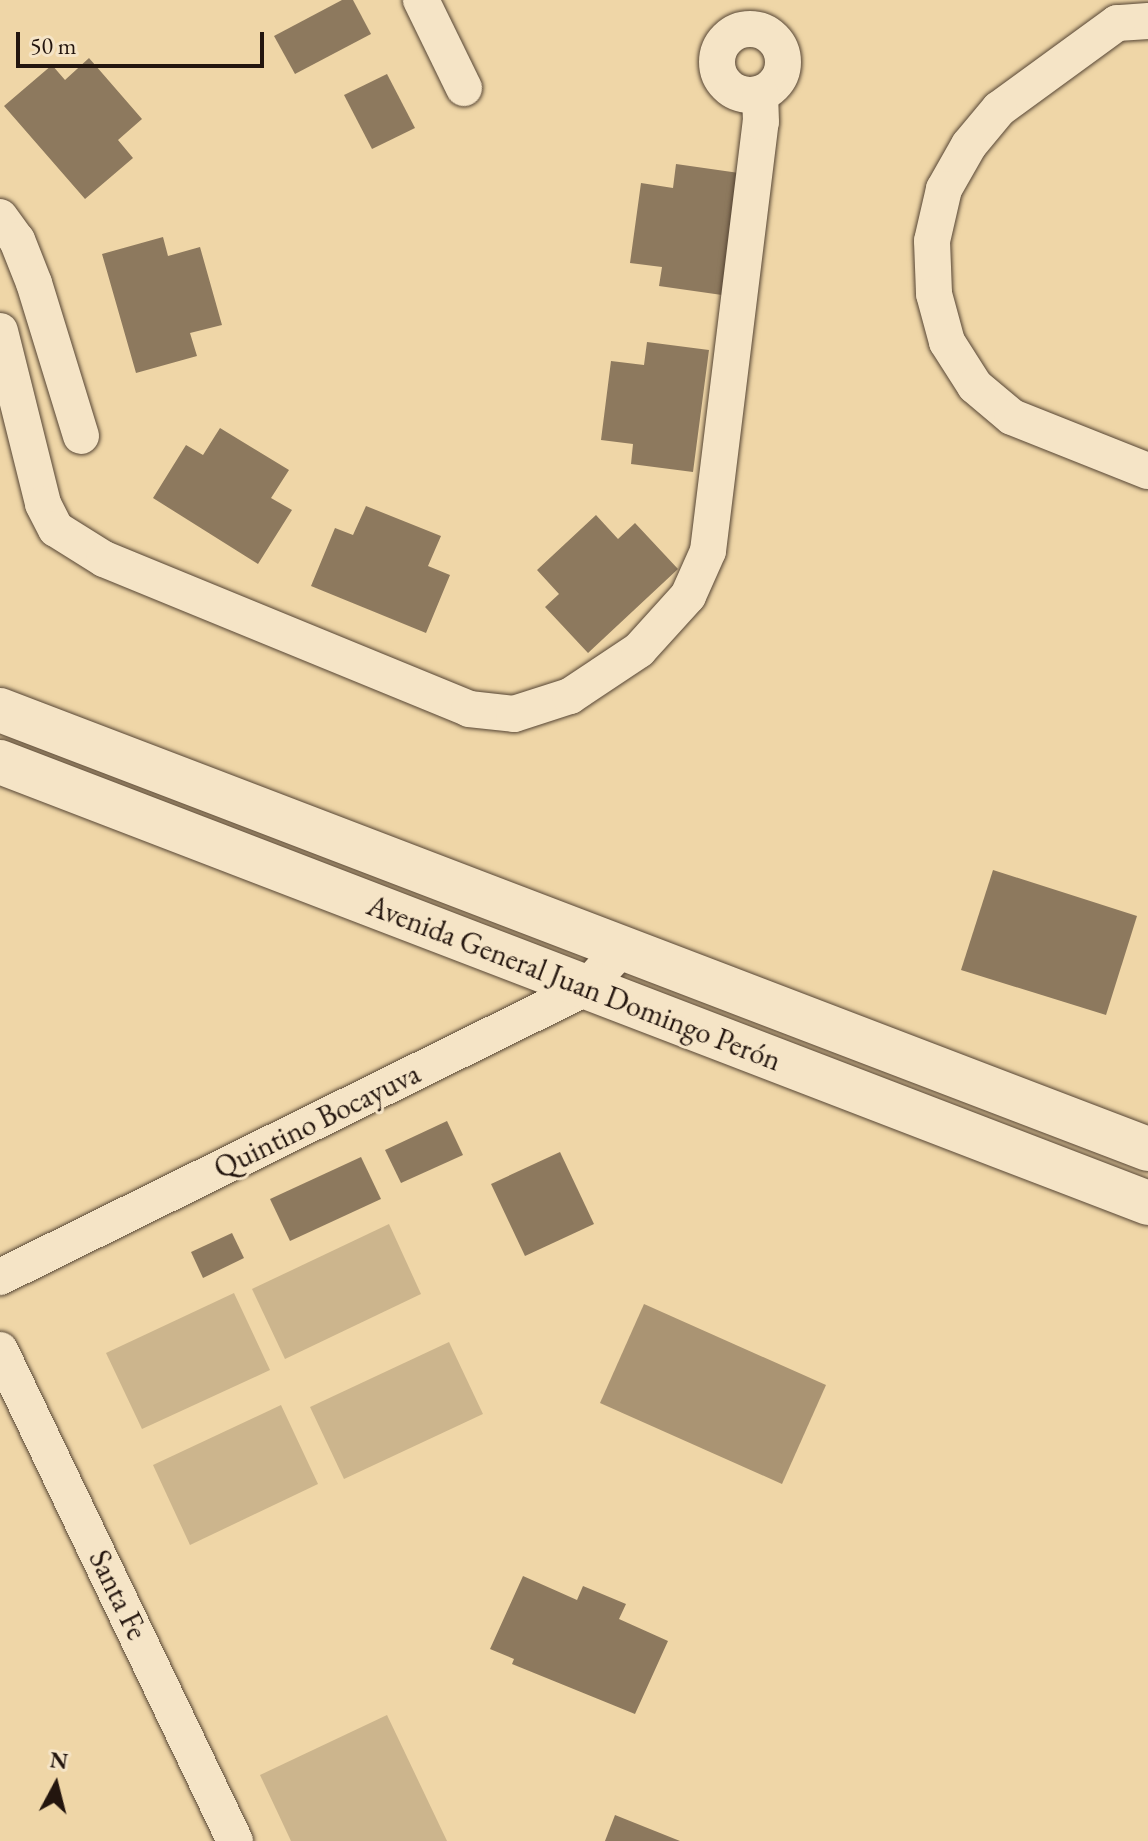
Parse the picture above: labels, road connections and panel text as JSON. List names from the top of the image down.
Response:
{
  "streets": {
    "main road": ["Avenida General Juan Domingo Perón"],
    "street": ["Quintino Bocayuva", "Santa Fe"]
  },
  "crossings": [
    ["Avenida General Juan Domingo Perón", "Quintino Bocayuva"]
  ],
  "scale_bar": "50 m",
  "north": "top"
}
